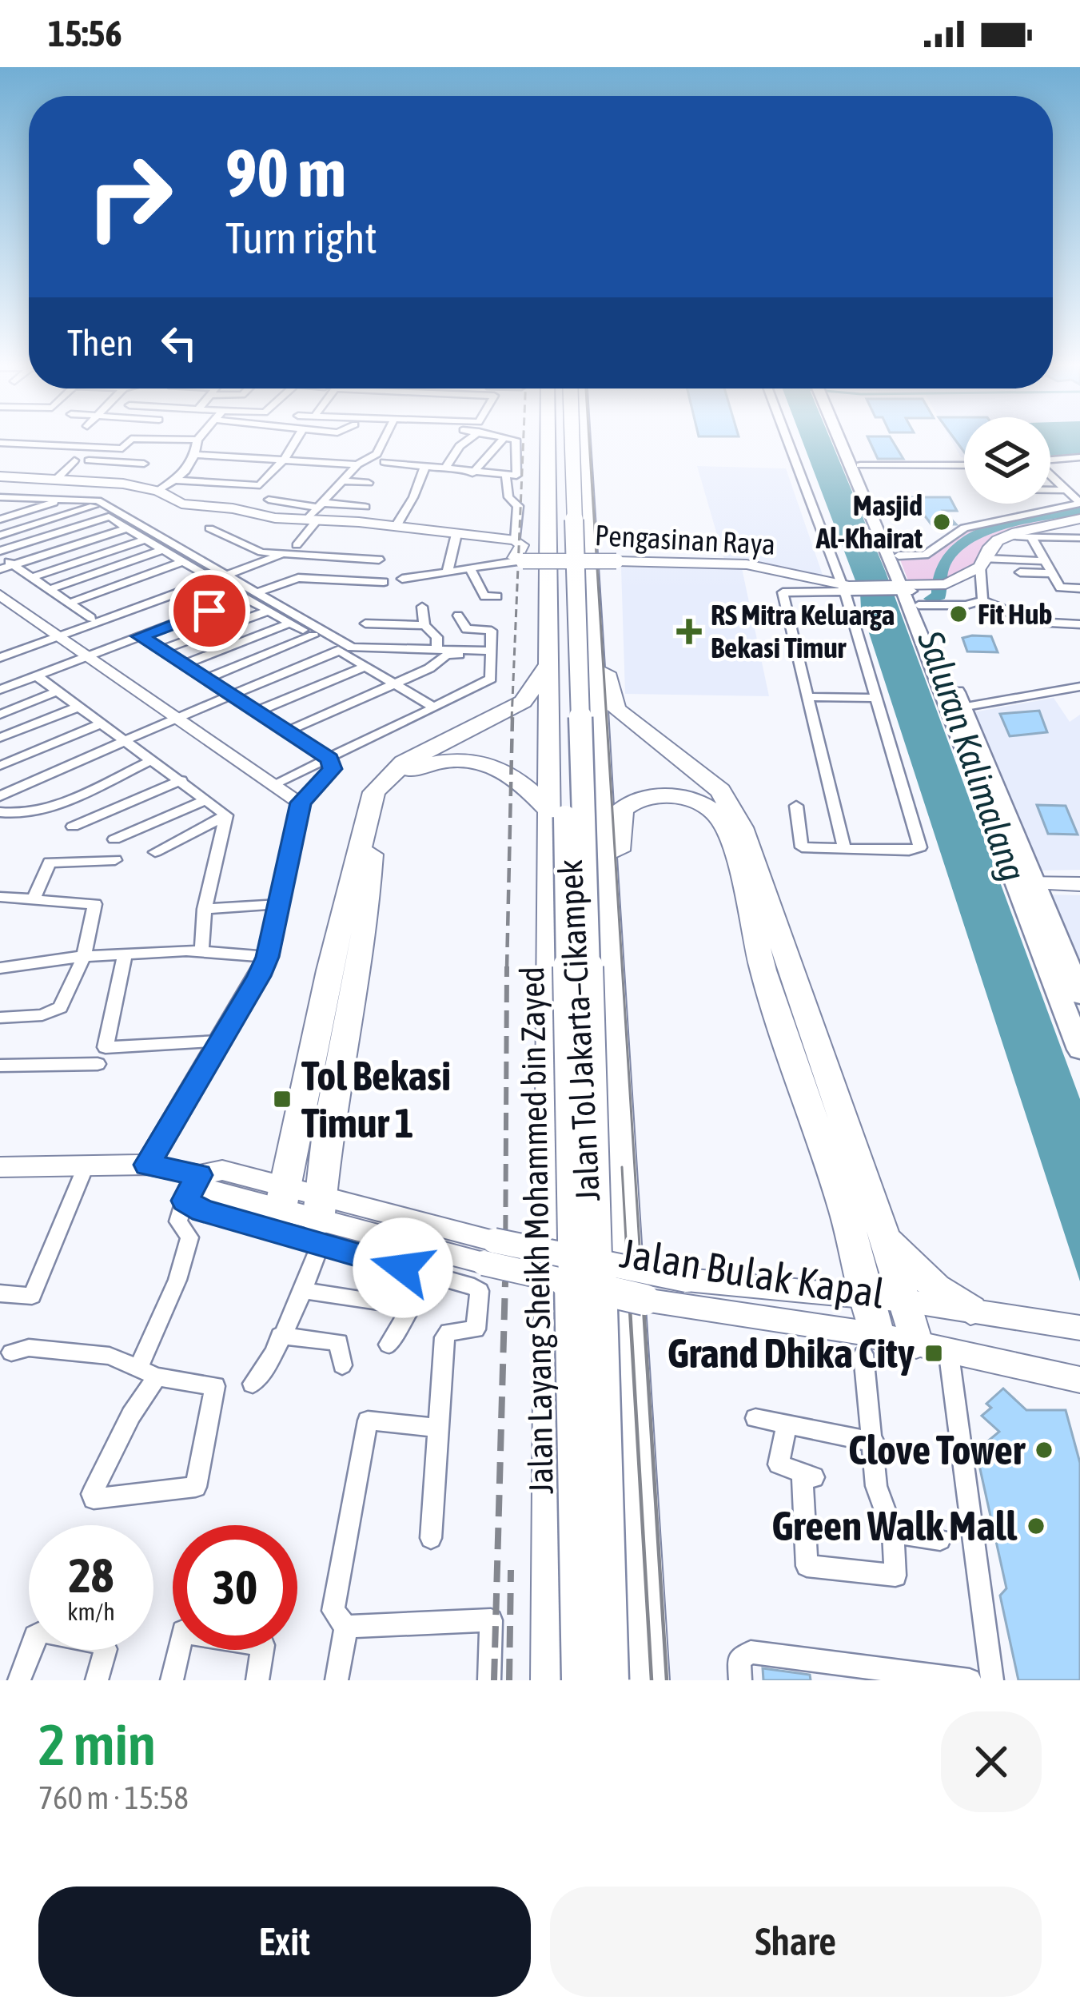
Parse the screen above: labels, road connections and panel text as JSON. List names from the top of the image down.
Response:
{
  "streets": {
    "highway": ["Jalan Tol Jakarta–Cikampek", "Jalan Layang Sheikh Mohammed bin Zayed"],
    "street": ["Pengasinan Raya", "Jalan Bulak Kapal"]
  },
  "water": ["Saluran Kalimalang"],
  "places": {
    "other": [
      "Masjid Al-Khairat",
      "Fit Hub",
      "Clove Tower",
      "Green Walk Mall"
    ],
    "health": ["RS Mitra Keluarga Bekasi Timur"],
    "transit": ["Tol Bekasi Timur 1", "Grand Dhika City"]
  },
  "page": {
    "status": "15:56",
    "turn": ["90 m", "Turn right"],
    "then": "Then",
    "speed": "28 km/h",
    "limit": "30",
    "heading": ["2 min", "760 m · 15:58"],
    "buttons": ["Exit", "Share"]
  }
}
